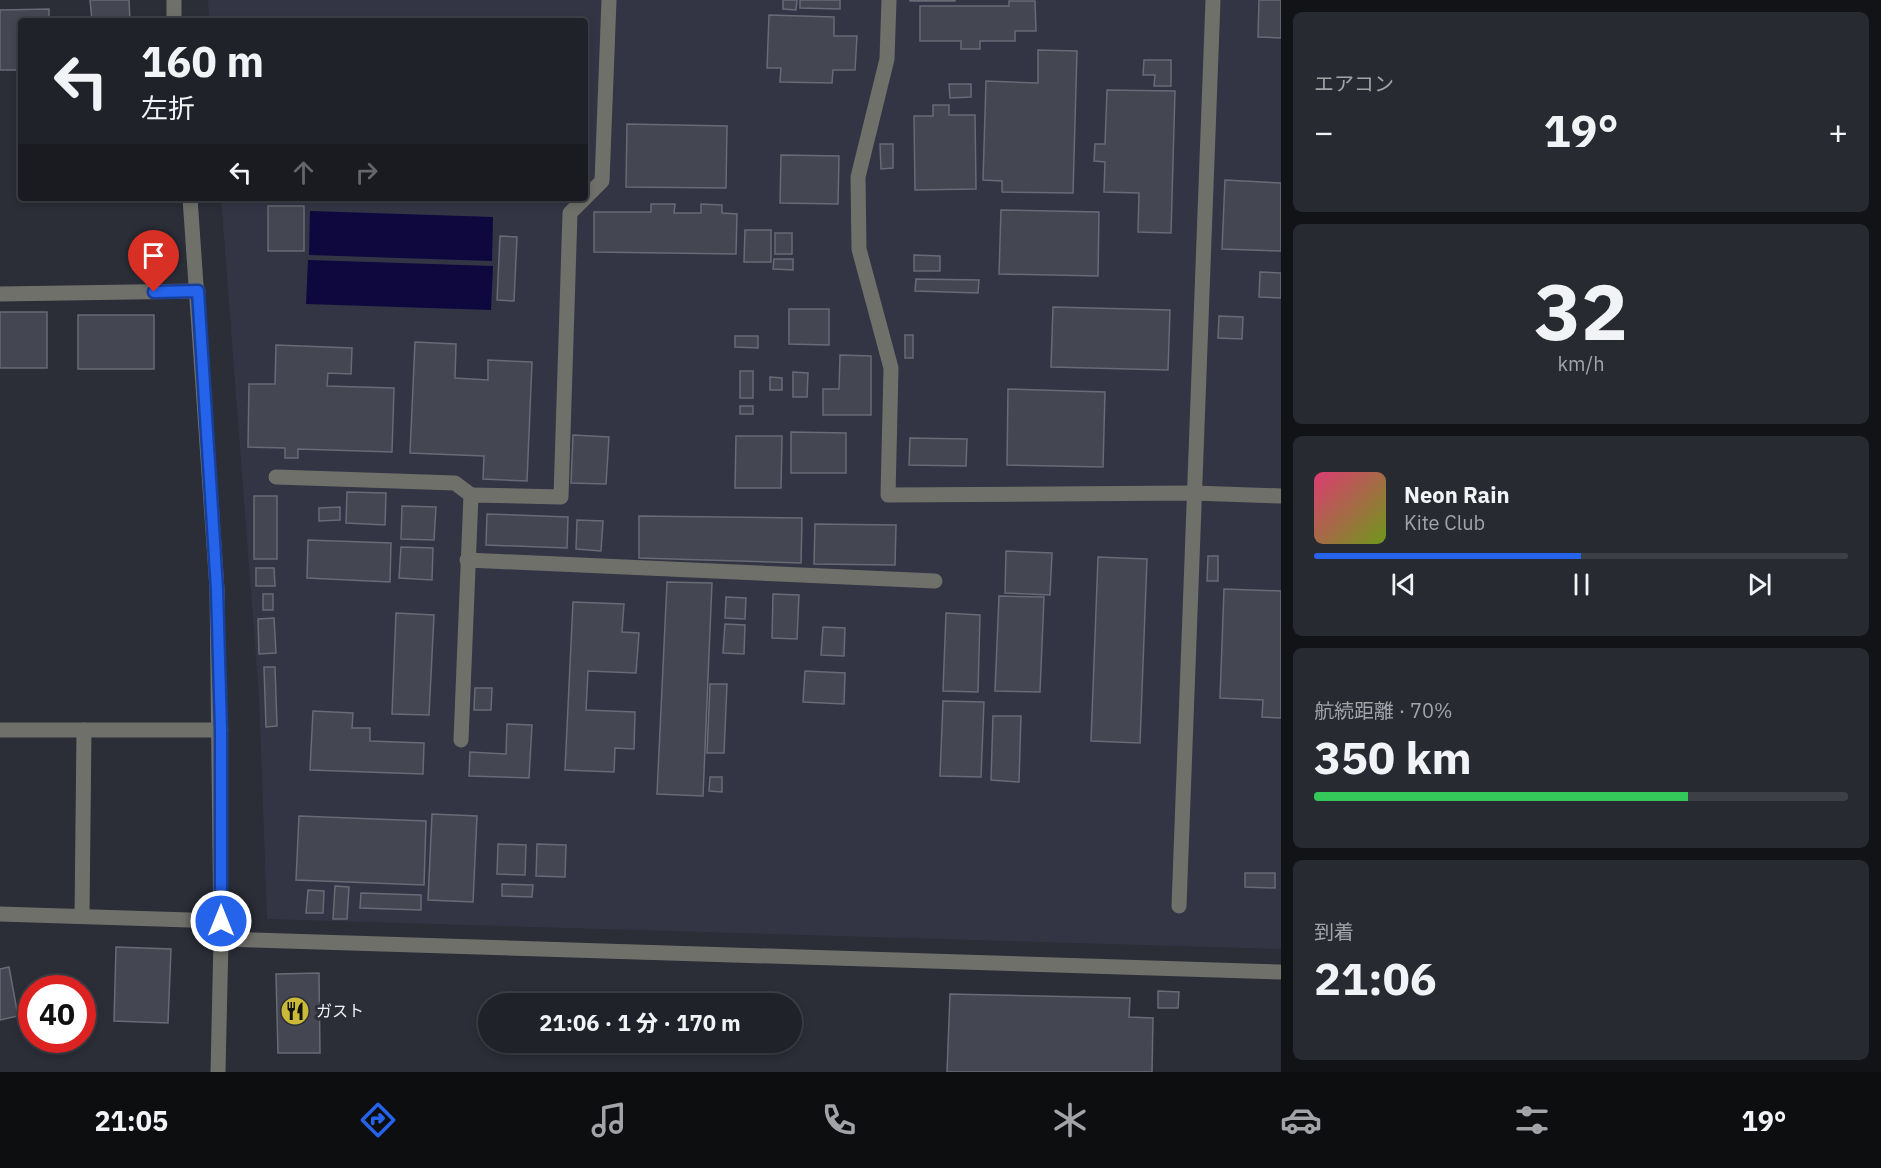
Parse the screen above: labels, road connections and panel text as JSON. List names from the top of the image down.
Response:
{
  "places": {
    "restaurant": ["ガスト"]
  },
  "page": {
    "tile": [
      "エアコン",
      ["32", "km/h"],
      ["航続距離 · 70%", "350 km"],
      ["到着", "21:06"]
    ],
    "turn": ["160 m", "左折"],
    "heat": ["−", "19°", "+"],
    "song": ["Neon Rain", "Kite Club"],
    "limit": "40",
    "trip": "21:06 · 1 分 · 170 m",
    "tabs": ["21:05", "19°"]
  }
}
